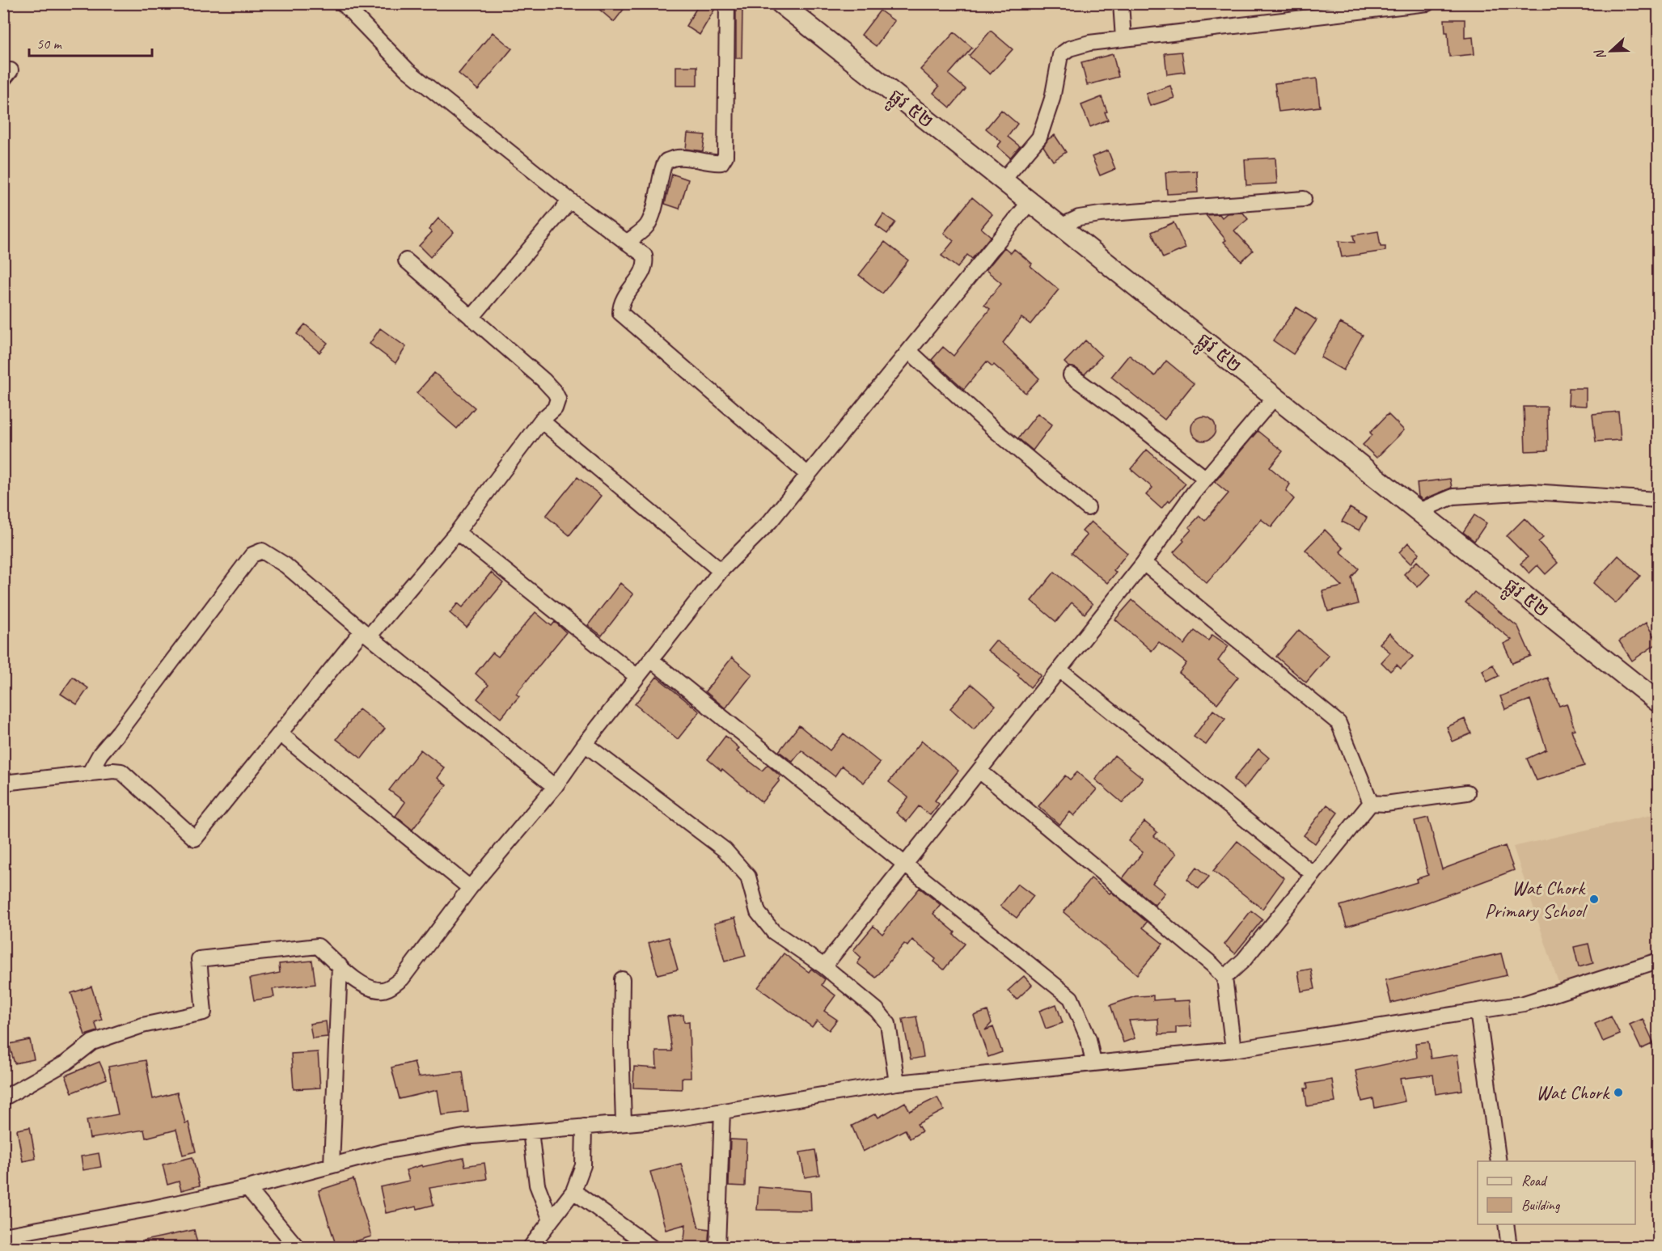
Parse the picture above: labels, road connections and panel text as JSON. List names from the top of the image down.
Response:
{
  "streets": {
    "street": ["ផ្លូវ ៥២"]
  },
  "places": ["Wat Chork Primary School", "Wat Chork"],
  "legend": ["Road", "Building"],
  "scale_bar": "50 m",
  "north": "left"
}
